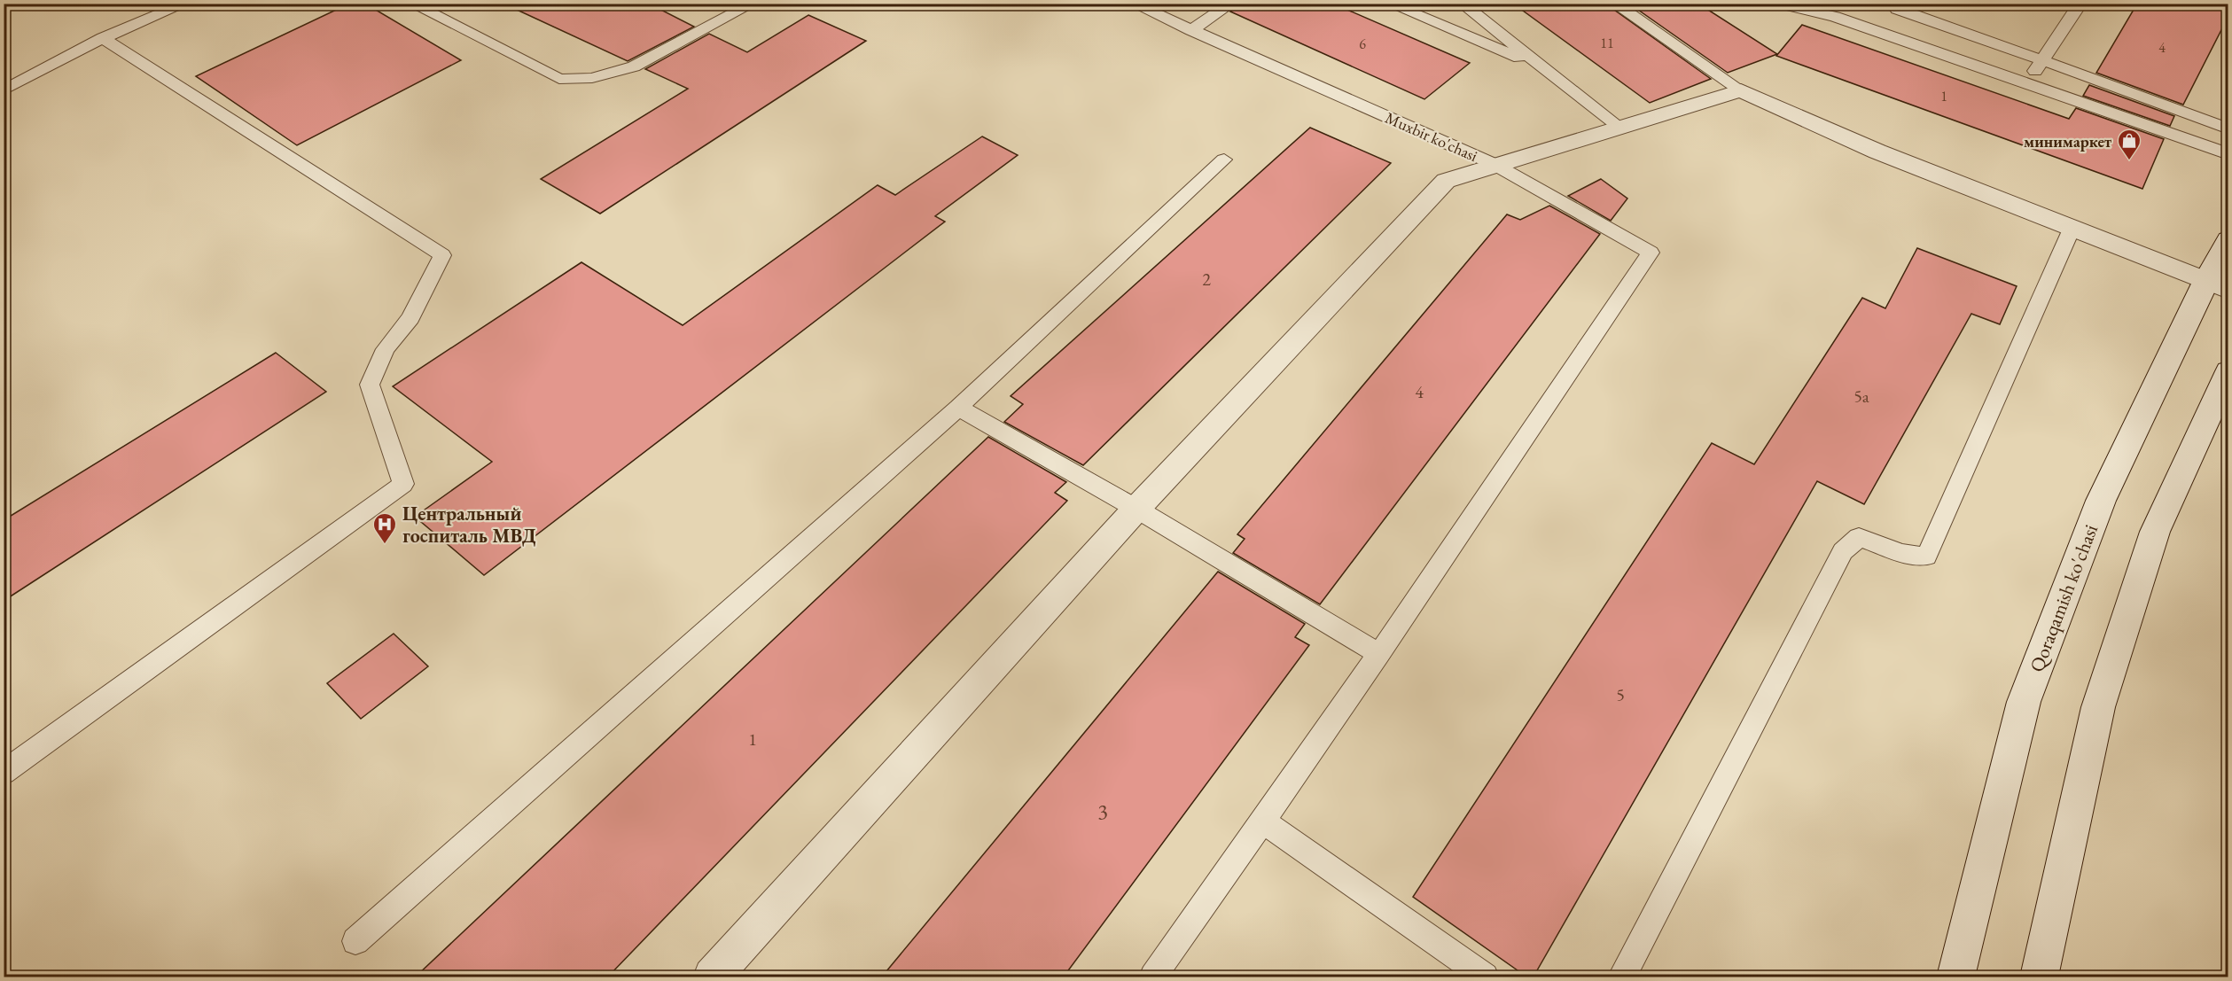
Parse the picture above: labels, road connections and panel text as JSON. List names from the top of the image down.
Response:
{
  "streets": {
    "street": ["Muxbir ko'chasi", "Qoraqamish ko'chasi"]
  },
  "places": {
    "shop": ["минимаркет"],
    "hospital": ["Центральный госпиталь МВД"]
  },
  "house_numbers": [
    "11",
    "6",
    "4",
    "1",
    "2",
    "4",
    "5а",
    "5",
    "1",
    "3"
  ]
}
